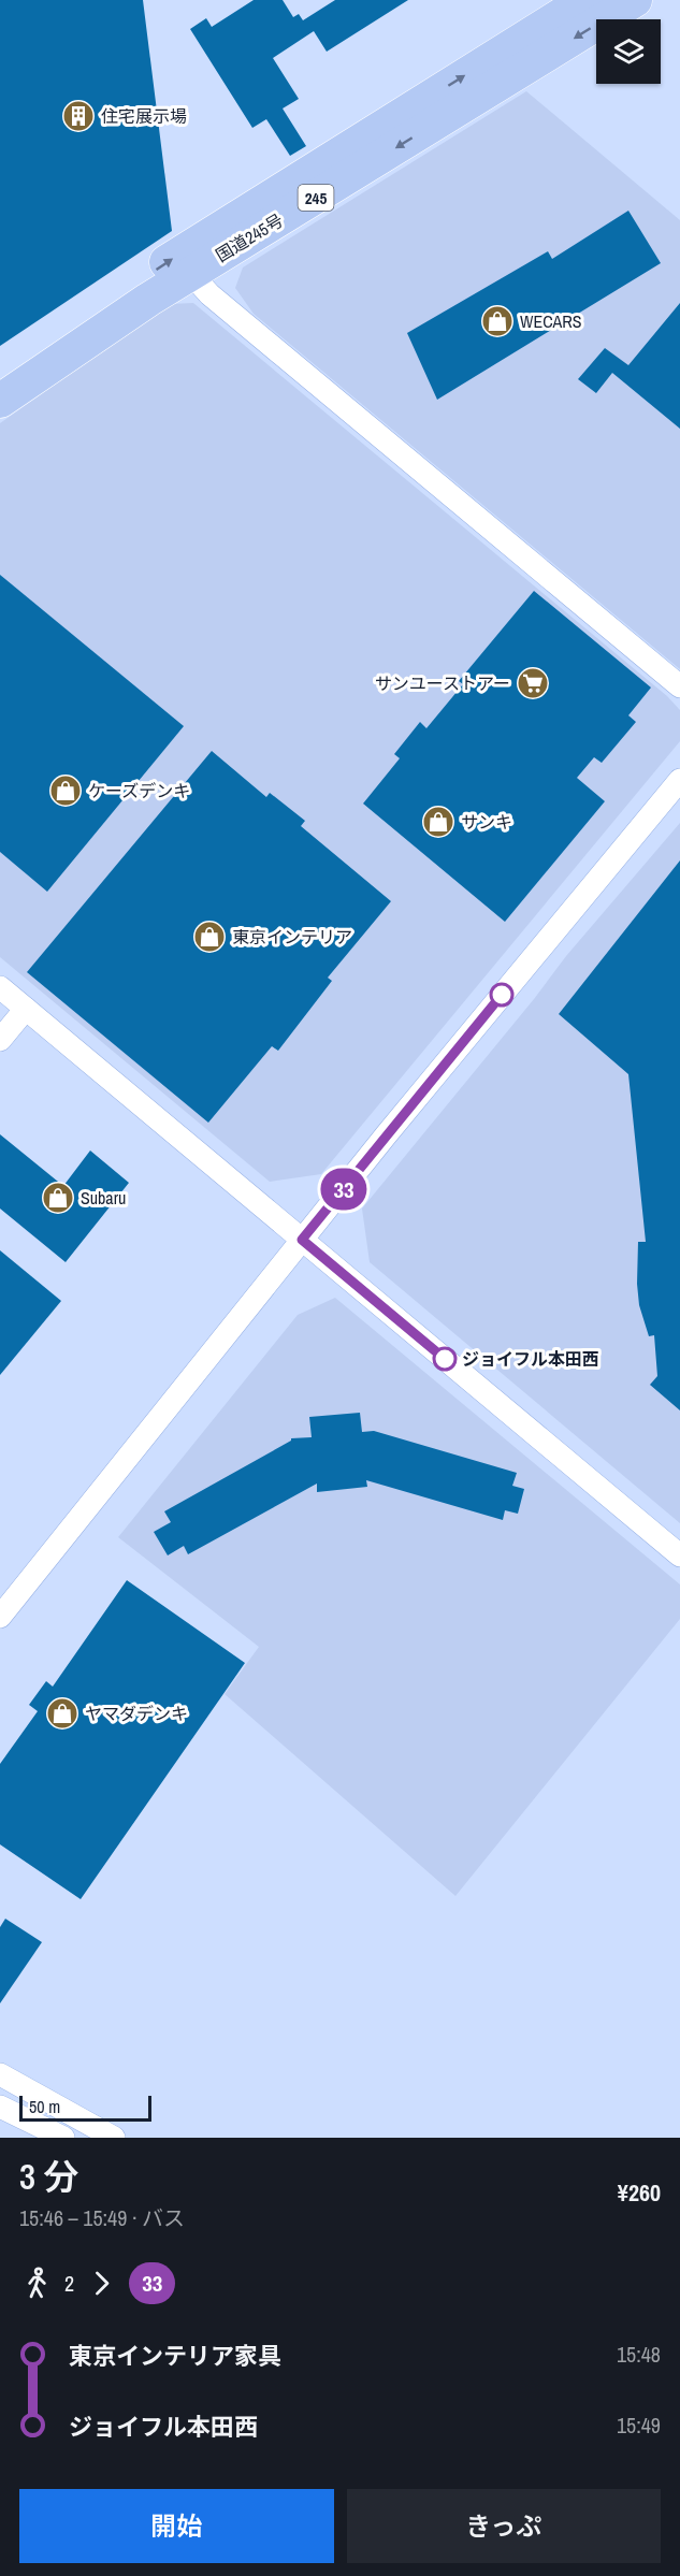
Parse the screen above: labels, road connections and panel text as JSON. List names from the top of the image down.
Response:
{
  "streets": {
    "highway": ["245", "国道245号"]
  },
  "places": {
    "building": ["住宅展示場"],
    "shop": [
      "WECARS",
      "ケーズデンキ",
      "サンキ",
      "東京インテリア",
      "Subaru",
      "ヤマダデンキ"
    ],
    "supermarket": ["サンユーストアー"],
    "other": ["ジョイフル本田西"]
  },
  "lines": ["bus line 33"],
  "scale_bar": "50 m",
  "page": {
    "on_map": "33",
    "scale": "50 m",
    "heading": ["3 分", "15:46 – 15:49 · バス", "¥260"],
    "legs": ["2", "33"],
    "list": [
      {
        "name": "東京インテリア家具",
        "value": "15:48"
      },
      {
        "name": "ジョイフル本田西",
        "value": "15:49"
      }
    ],
    "buttons": ["開始", "きっぷ"]
  }
}
